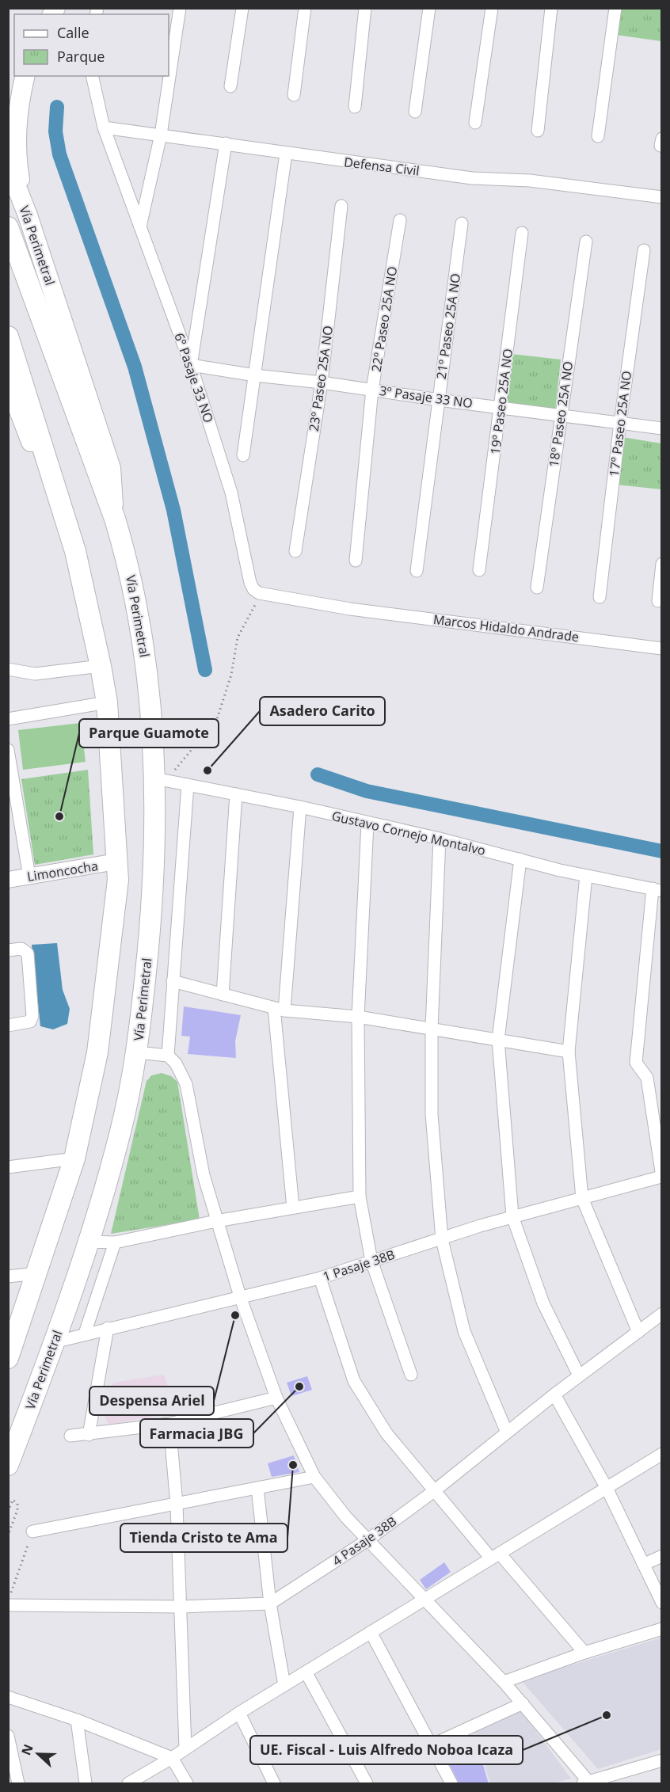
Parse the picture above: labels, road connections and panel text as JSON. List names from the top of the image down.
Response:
{
  "streets": {
    "highway": ["Vía Perimetral"],
    "street": [
      "Defensa Civil",
      "22º Paseo 25A NO",
      "21º Paseo 25A NO",
      "6º Pasaje 33 NO",
      "23º Paseo 25A NO",
      "3º Pasaje 33 NO",
      "19º Paseo 25A NO",
      "18º Paseo 25A NO",
      "17º Paseo 25A NO",
      "Marcos Hidaldo Andrade",
      "Gustavo Cornejo Montalvo",
      "Limoncocha",
      "1 Pasaje 38B",
      "4 Pasaje 38B"
    ]
  },
  "crossings": [
    ["Defensa Civil", "6º Pasaje 33 NO"],
    ["Vía Perimetral", "Gustavo Cornejo Montalvo"],
    ["Vía Perimetral", "1 Pasaje 38B"],
    ["22º Paseo 25A NO", "3º Pasaje 33 NO"],
    ["21º Paseo 25A NO", "3º Pasaje 33 NO"],
    ["6º Pasaje 33 NO", "3º Pasaje 33 NO"],
    ["6º Pasaje 33 NO", "Marcos Hidaldo Andrade"],
    ["23º Paseo 25A NO", "3º Pasaje 33 NO"],
    ["3º Pasaje 33 NO", "19º Paseo 25A NO"],
    ["3º Pasaje 33 NO", "18º Paseo 25A NO"],
    ["3º Pasaje 33 NO", "17º Paseo 25A NO"]
  ],
  "places": [
    "Asadero Carito",
    "Parque Guamote",
    "Despensa Ariel",
    "Farmacia JBG",
    "Tienda Cristo te Ama",
    "UE. Fiscal - Luis Alfredo Noboa Icaza"
  ],
  "legend": ["Calle", "Parque"],
  "north": "left"
}
